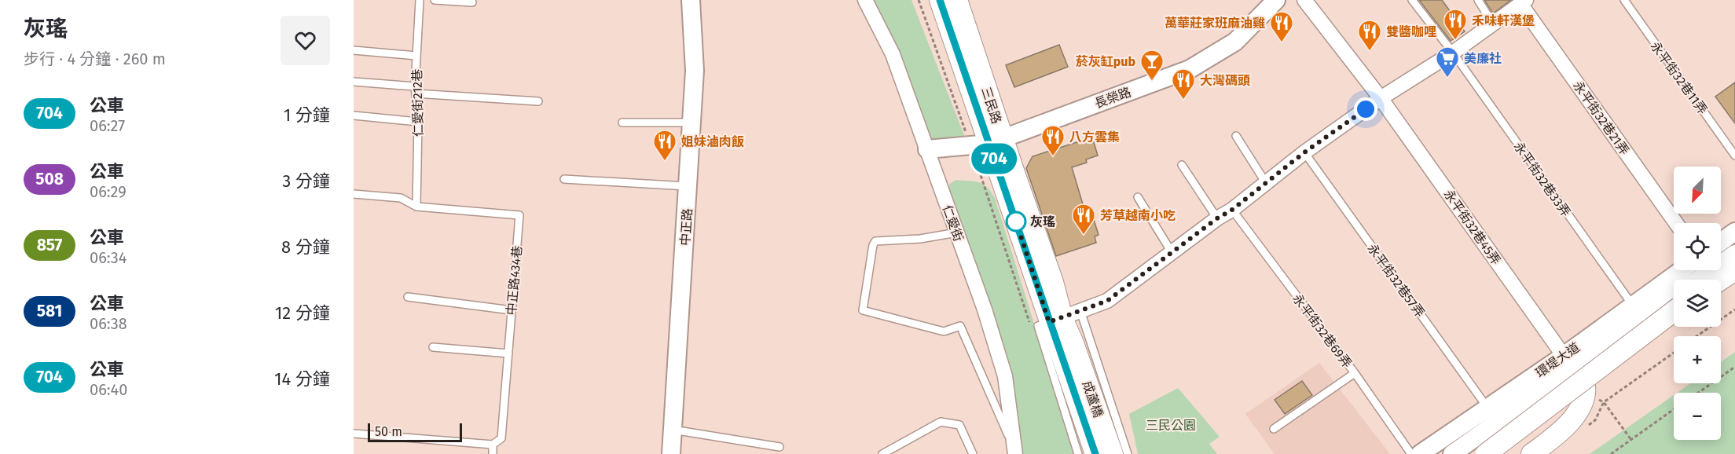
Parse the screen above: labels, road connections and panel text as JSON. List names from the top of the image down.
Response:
{
  "streets": {
    "main road": ["三民路", "成蘆橋"],
    "street": [
      "長榮路",
      "永平街32巷21弄",
      "仁愛街",
      "中正路",
      "永平街32巷45弄",
      "環堤大道"
    ],
    "lane": [
      "永平街32巷11弄",
      "仁愛街212巷",
      "永平街32巷33弄",
      "中正路434巷",
      "永平街32巷57弄",
      "永平街32巷69弄"
    ]
  },
  "crossings": [
    ["長榮路", "三民路"],
    ["長榮路", "仁愛街"],
    ["仁愛街212巷", "中正路434巷"],
    ["三民路", "成蘆橋"],
    ["永平街32巷33弄", "環堤大道"],
    ["永平街32巷45弄", "環堤大道"],
    ["永平街32巷57弄", "環堤大道"]
  ],
  "parks": ["三民公園"],
  "places": {
    "restaurant": [
      "禾味軒漢堡",
      "萬華莊家班麻油雞",
      "雙醬咖哩",
      "大灣碼頭",
      "八方雲集",
      "姐妹滷肉飯",
      "芳草越南小吃"
    ],
    "supermarket": ["美廉社"],
    "bar": ["菸灰缸pub"],
    "other": ["灰瑤"]
  },
  "lines": ["bus line 704"],
  "scale_bar": "50 m",
  "north": "bottom left",
  "page": {
    "heading": ["灰瑤", "步行 · 4 分鐘 · 260 m"],
    "on_map": "704",
    "list": [
      {
        "mark": "704",
        "name": "公車",
        "note": "06:27",
        "value": "1 分鐘"
      },
      {
        "mark": "508",
        "name": "公車",
        "note": "06:29",
        "value": "3 分鐘"
      },
      {
        "mark": "857",
        "name": "公車",
        "note": "06:34",
        "value": "8 分鐘"
      },
      {
        "mark": "581",
        "name": "公車",
        "note": "06:38",
        "value": "12 分鐘"
      },
      {
        "mark": "704",
        "name": "公車",
        "note": "06:40",
        "value": "14 分鐘"
      }
    ],
    "map_buttons": ["+", "−"],
    "scale": "50 m"
  }
}
